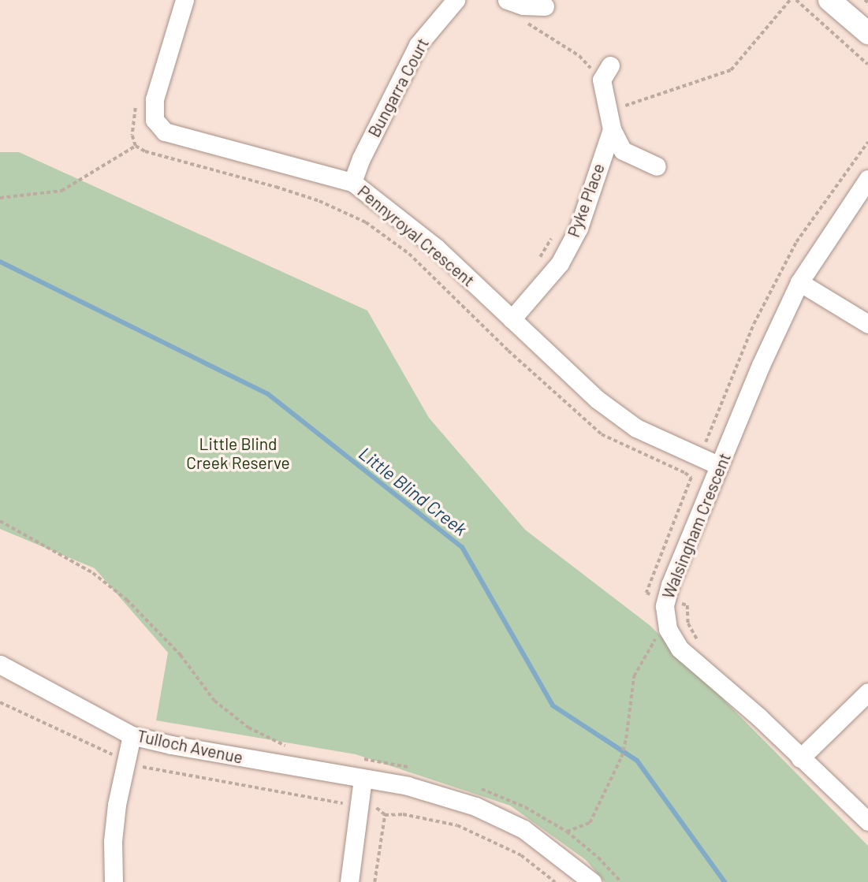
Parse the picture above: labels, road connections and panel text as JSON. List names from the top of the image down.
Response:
{
  "streets": {
    "street": [
      "Bungarra Court",
      "Pyke Place",
      "Pennyroyal Crescent",
      "Walsingham Crescent",
      "Tulloch Avenue"
    ]
  },
  "crossings": [
    ["Bungarra Court", "Pennyroyal Crescent"],
    ["Pyke Place", "Pennyroyal Crescent"],
    ["Pennyroyal Crescent", "Walsingham Crescent"]
  ],
  "water": ["Little Blind Creek"],
  "parks": ["Little Blind Creek Reserve"]
}
